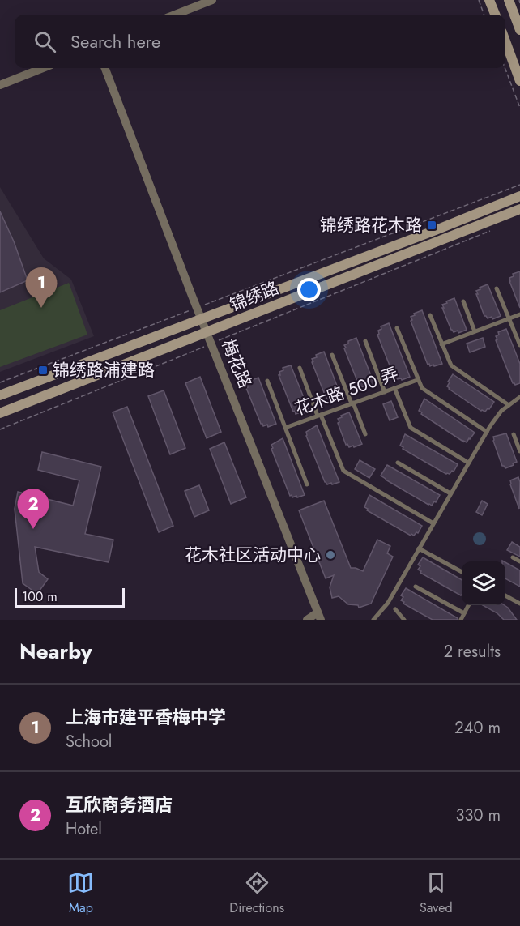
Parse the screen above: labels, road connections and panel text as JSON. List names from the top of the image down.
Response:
{
  "streets": {
    "main road": ["锦绣路"],
    "street": ["梅花路"],
    "lane": ["花木路 500 弄"]
  },
  "crossings": [
    ["锦绣路", "梅花路"]
  ],
  "places": {
    "transit": ["锦绣路花木路", "锦绣路浦建路"],
    "other": ["花木社区活动中心"]
  },
  "scale_bar": "100 m",
  "page": {
    "search": "Search here",
    "pins": ["1", "2"],
    "scale": "100 m",
    "heading": ["Nearby", "2 results"],
    "list": [
      {
        "mark": "1",
        "name": "上海市建平香梅中学",
        "note": "School",
        "value": "240 m"
      },
      {
        "mark": "2",
        "name": "互欣商务酒店",
        "note": "Hotel",
        "value": "330 m"
      }
    ],
    "nav": ["Map", "Directions", "Saved"]
  }
}
